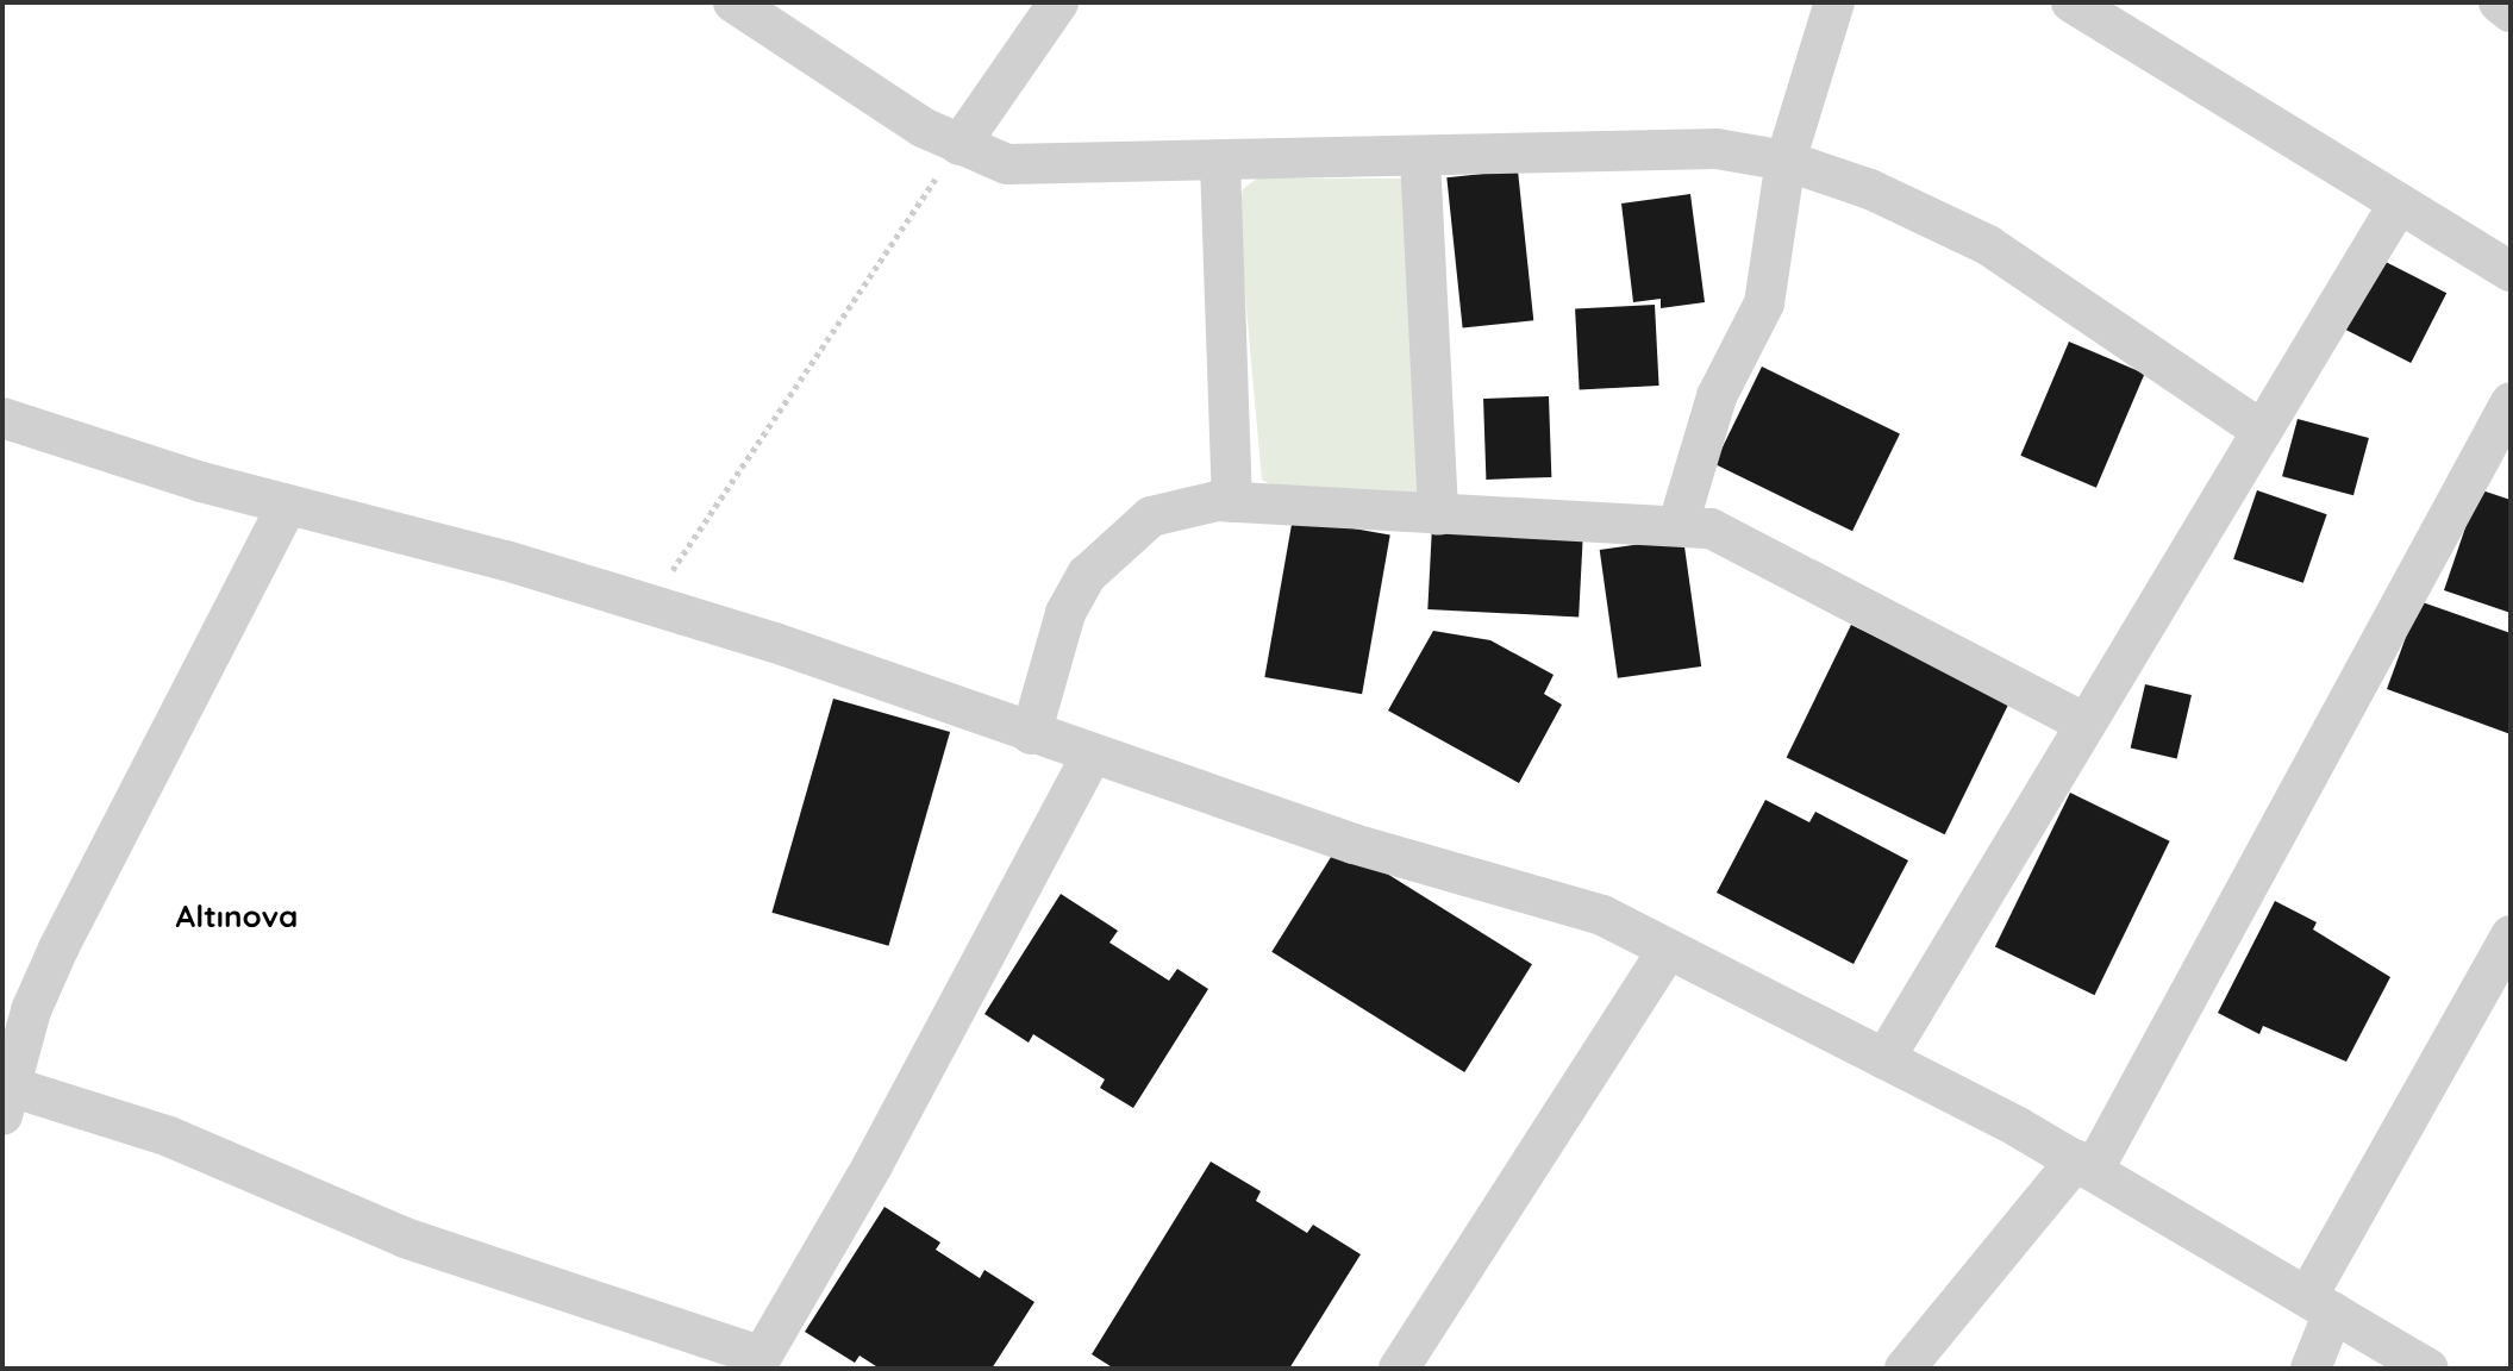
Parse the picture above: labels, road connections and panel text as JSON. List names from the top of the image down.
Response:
{
  "districts": ["Altınova"]
}
